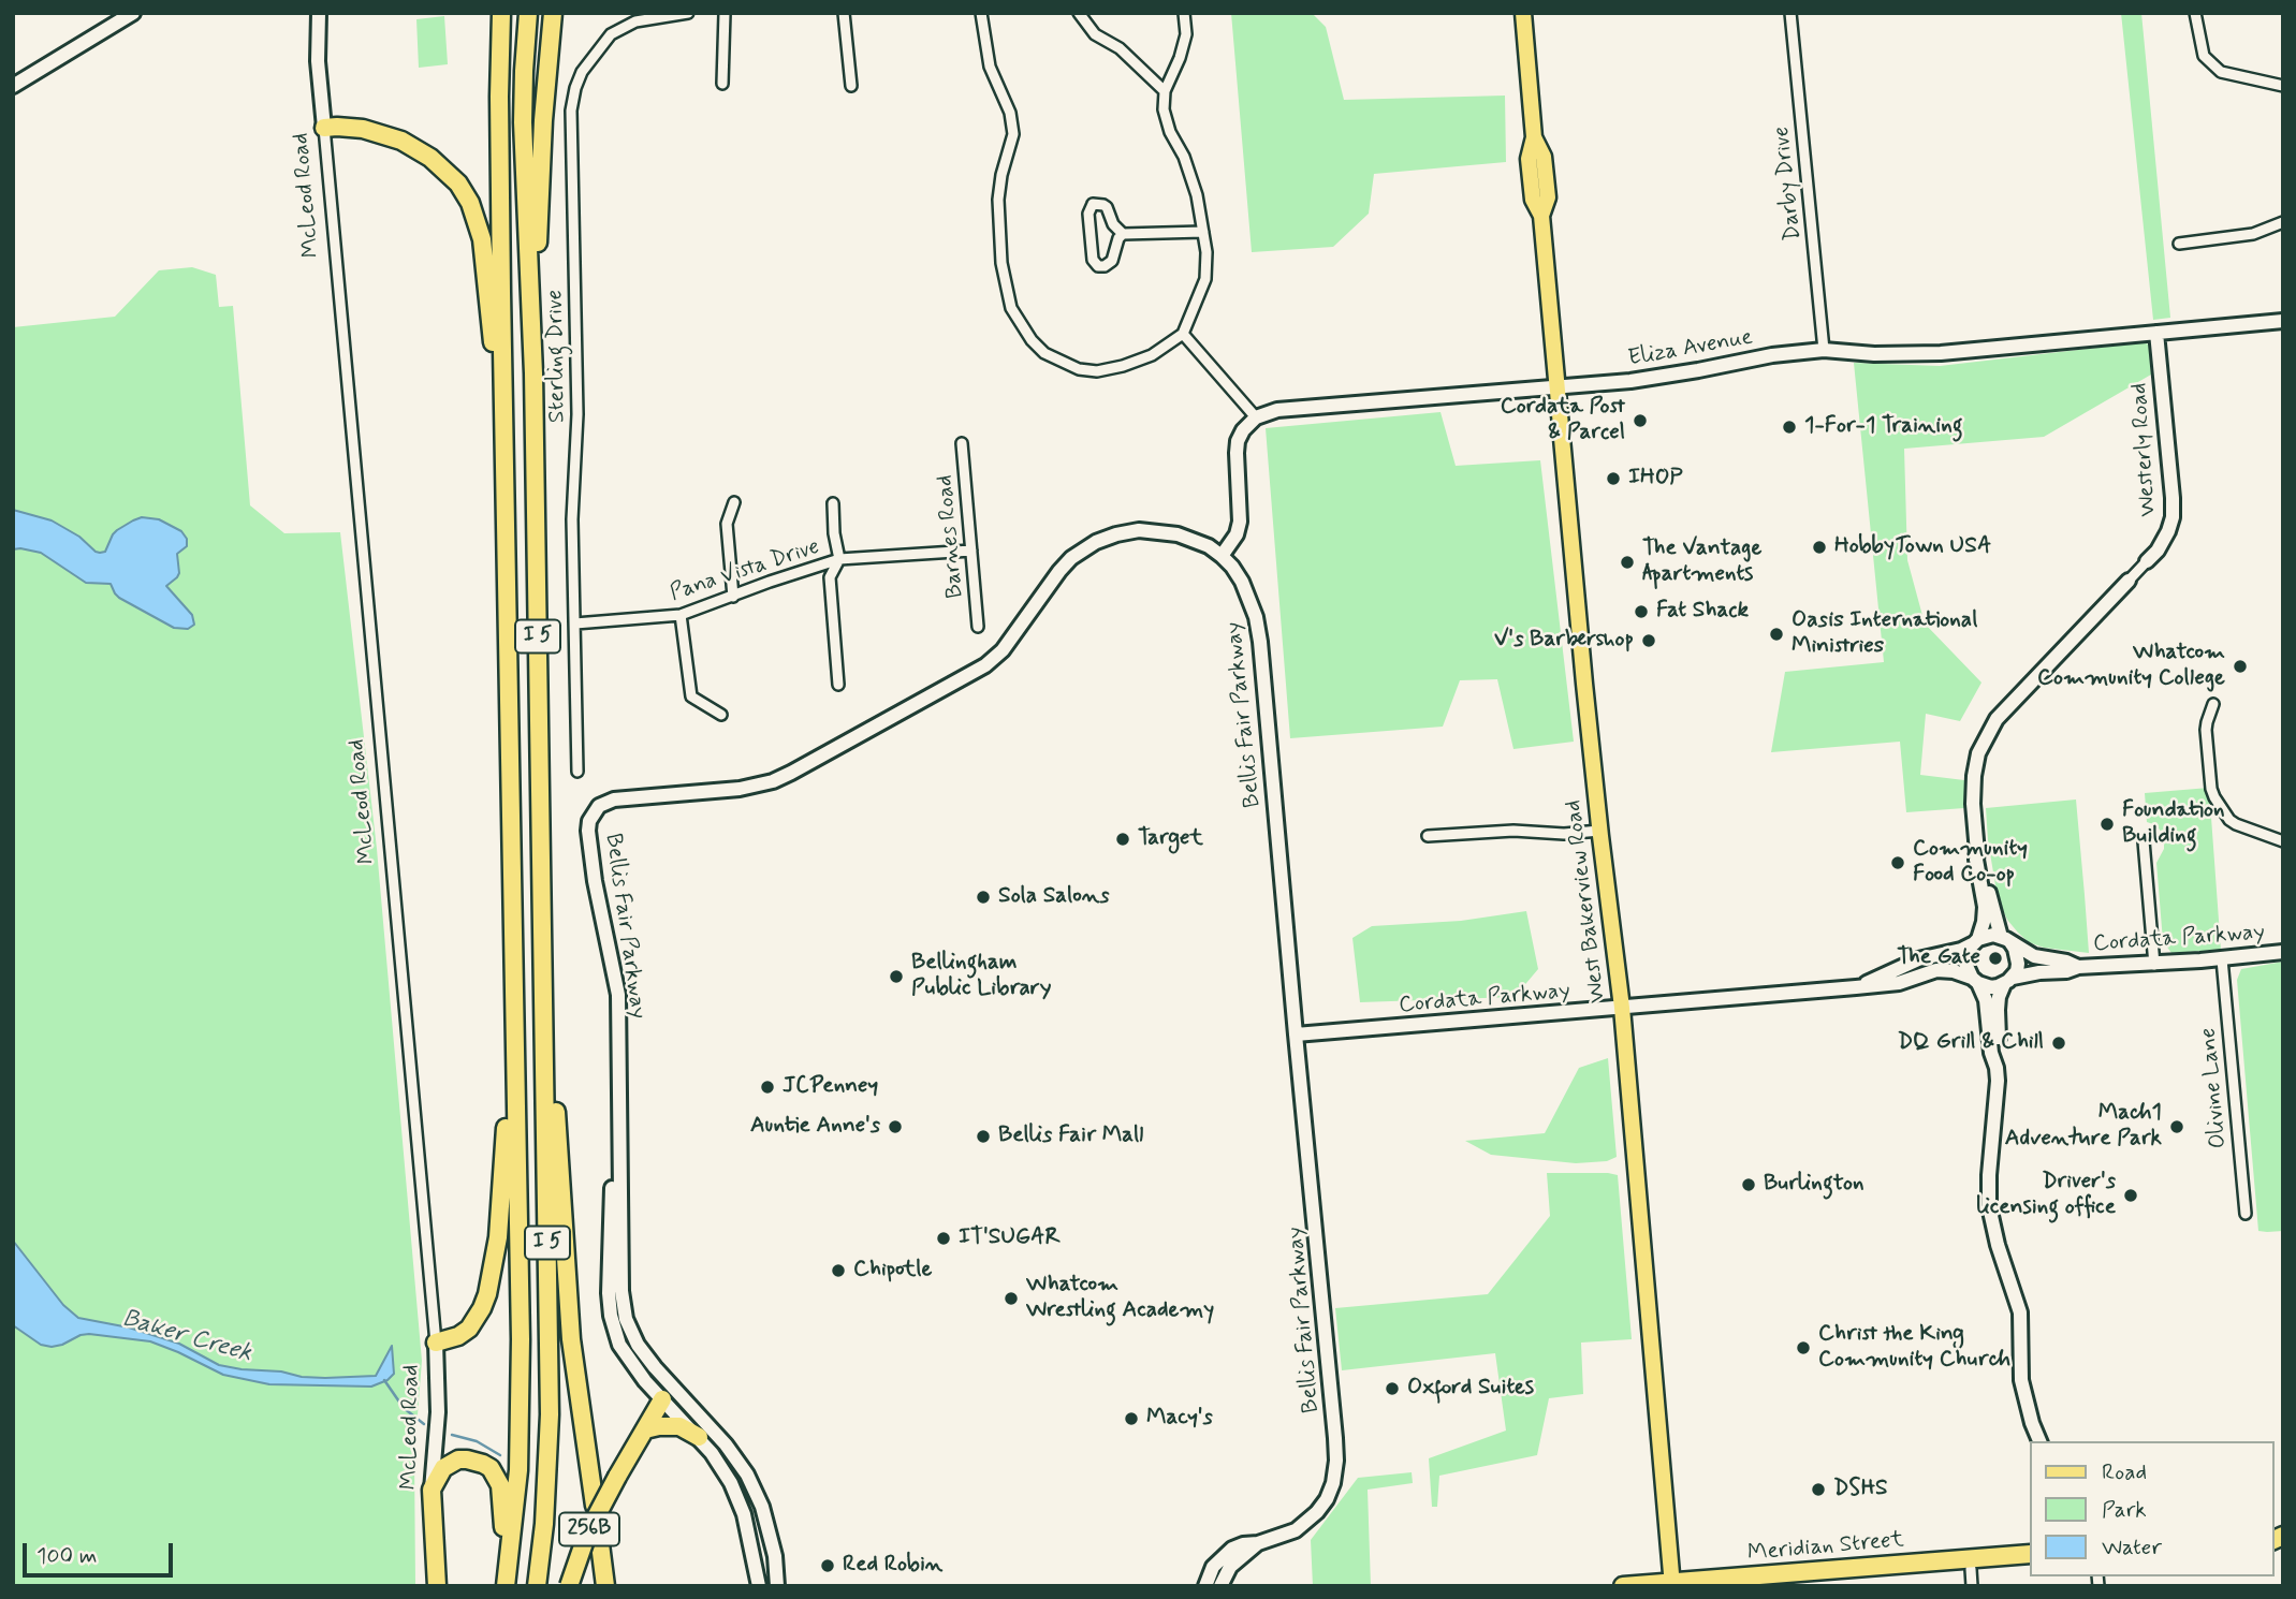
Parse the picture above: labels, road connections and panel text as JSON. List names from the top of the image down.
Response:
{
  "streets": {
    "highway": [
      "McLeod Road",
      "I 5",
      "256B",
      "Meridian Street"
    ],
    "main road": ["West Bakerview Road"],
    "street": [
      "Darby Drive",
      "Eliza Avenue",
      "Sterling Drive",
      "Westerly Road",
      "Barnes Road",
      "Pana Vista Drive",
      "Bellis Fair Parkway",
      "Cordata Parkway",
      "Olivine Lane"
    ]
  },
  "crossings": [
    ["Darby Drive", "Eliza Avenue"],
    ["Eliza Avenue", "Westerly Road"],
    ["Eliza Avenue", "West Bakerview Road"],
    ["Sterling Drive", "Pana Vista Drive"],
    ["Westerly Road", "Cordata Parkway"],
    ["Barnes Road", "Pana Vista Drive"],
    ["Bellis Fair Parkway", "Cordata Parkway"],
    ["Bellis Fair Parkway", "256B"],
    ["West Bakerview Road", "Cordata Parkway"],
    ["West Bakerview Road", "Meridian Street"],
    ["Cordata Parkway", "Olivine Lane"]
  ],
  "water": ["Baker Creek"],
  "places": [
    "Cordata Post & Parcel",
    "1-For-1 Training",
    "IHOP",
    "HobbyTown USA",
    "The Vantage Apartments",
    "Fat Shack",
    "Oasis International Ministries",
    "V's Barbershop",
    "Whatcom Community College",
    "Foundation Building",
    "Target",
    "Community Food Co-op",
    "Sola Salons",
    "The Gate",
    "Bellingham Public Library",
    "DQ Grill & Chill",
    "JCPenney",
    "Auntie Anne's",
    "Mach1 Adventure Park",
    "Bellis Fair Mall",
    "Burlington",
    "Driver's licensing office",
    "IT'SUGAR",
    "Chipotle",
    "Whatcom Wrestling Academy",
    "Christ the King Community Church",
    "Oxford Suites",
    "Macy's",
    "DSHS",
    "Red Robin"
  ],
  "legend": ["Road", "Park", "Water"],
  "scale_bar": "100 m"
}
